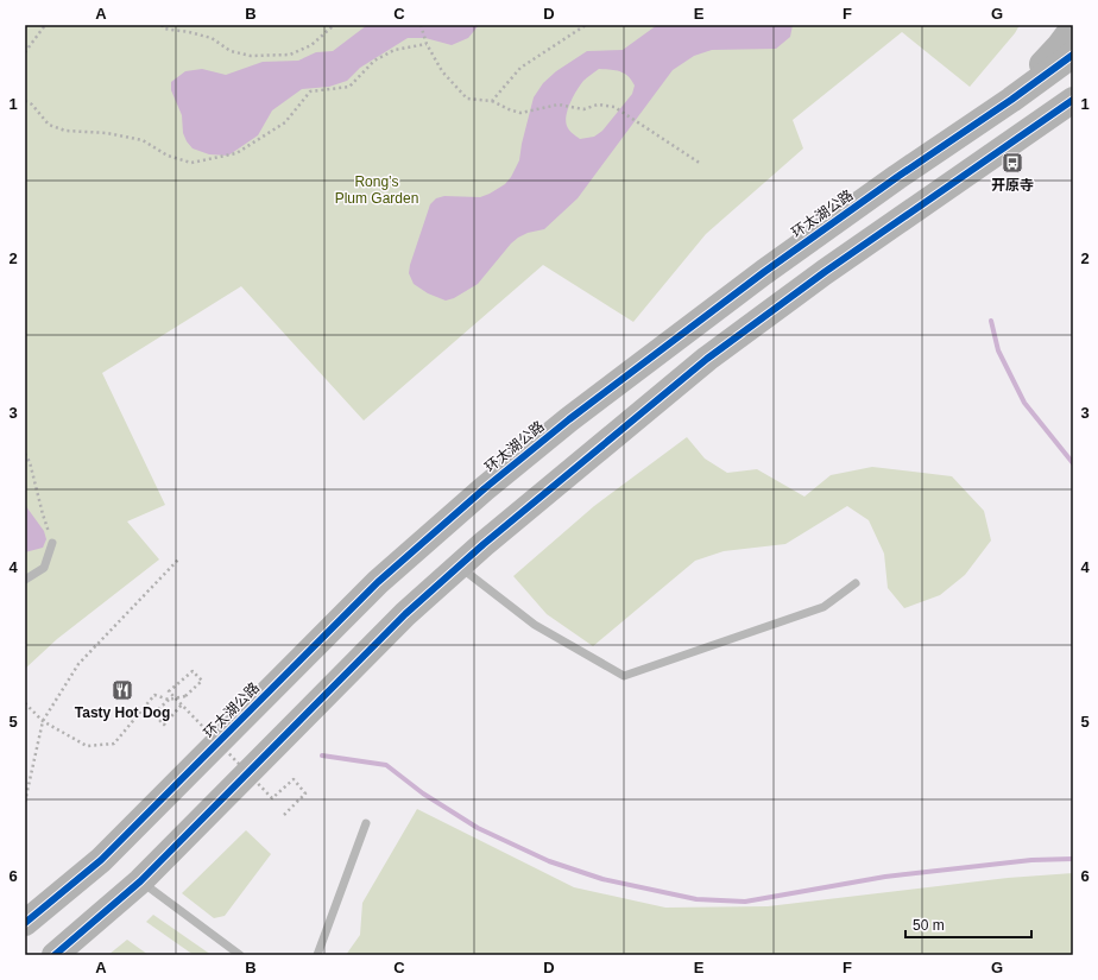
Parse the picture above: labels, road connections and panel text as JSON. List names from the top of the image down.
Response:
{
  "streets": {
    "highway": ["环太湖公路"]
  },
  "parks": ["Rong’s Plum Garden"],
  "places": {
    "bus stop": ["开原寺"],
    "restaurant": ["Tasty Hot Dog"]
  },
  "scale_bar": "50 m",
  "grid": {
    "columns": [
      "A",
      "B",
      "C",
      "D",
      "E",
      "F",
      "G"
    ],
    "rows": [
      "1",
      "2",
      "3",
      "4",
      "5",
      "6"
    ]
  }
}
